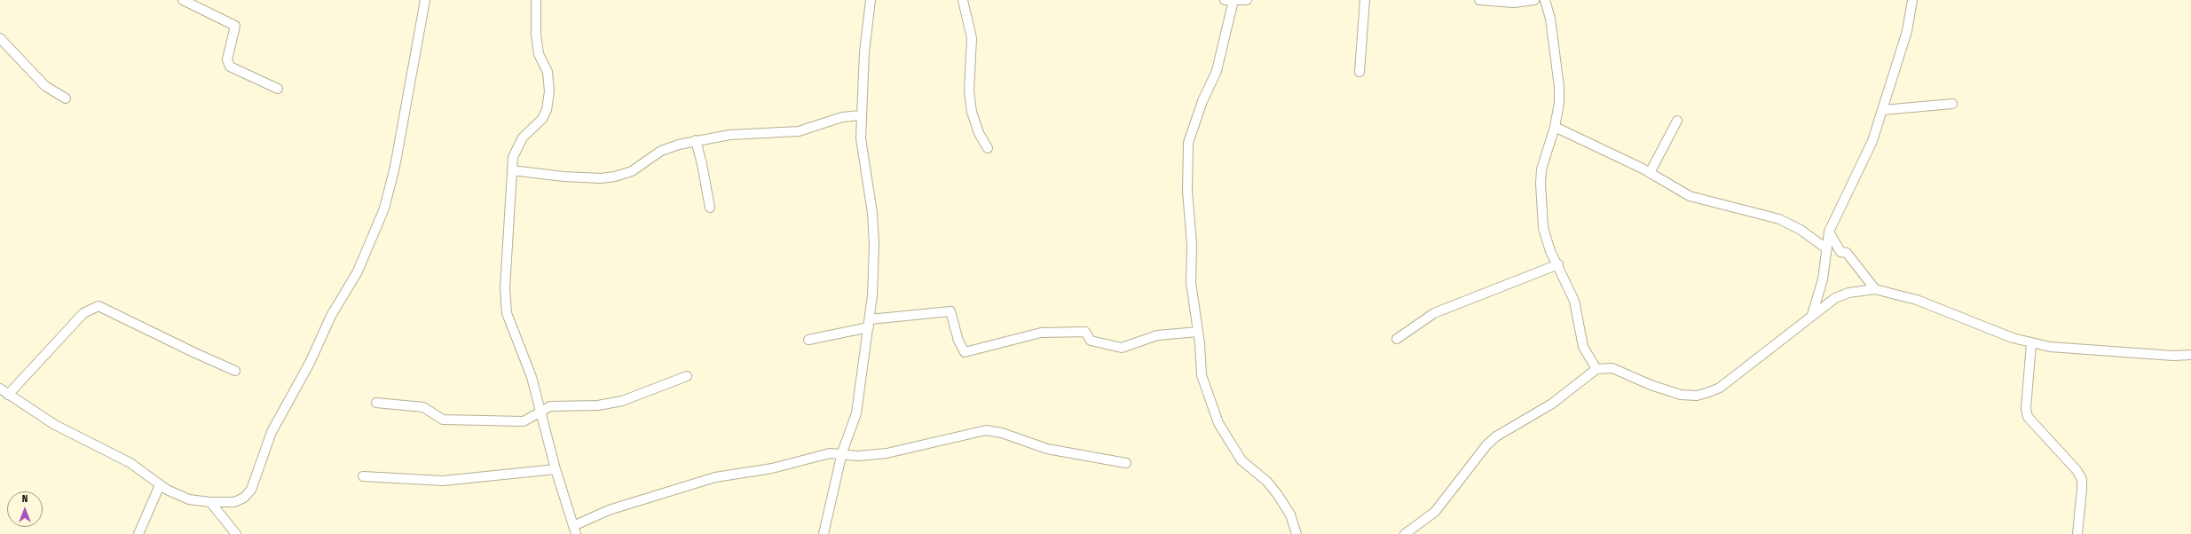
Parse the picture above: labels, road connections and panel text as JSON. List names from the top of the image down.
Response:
{
  "north": "top"
}
